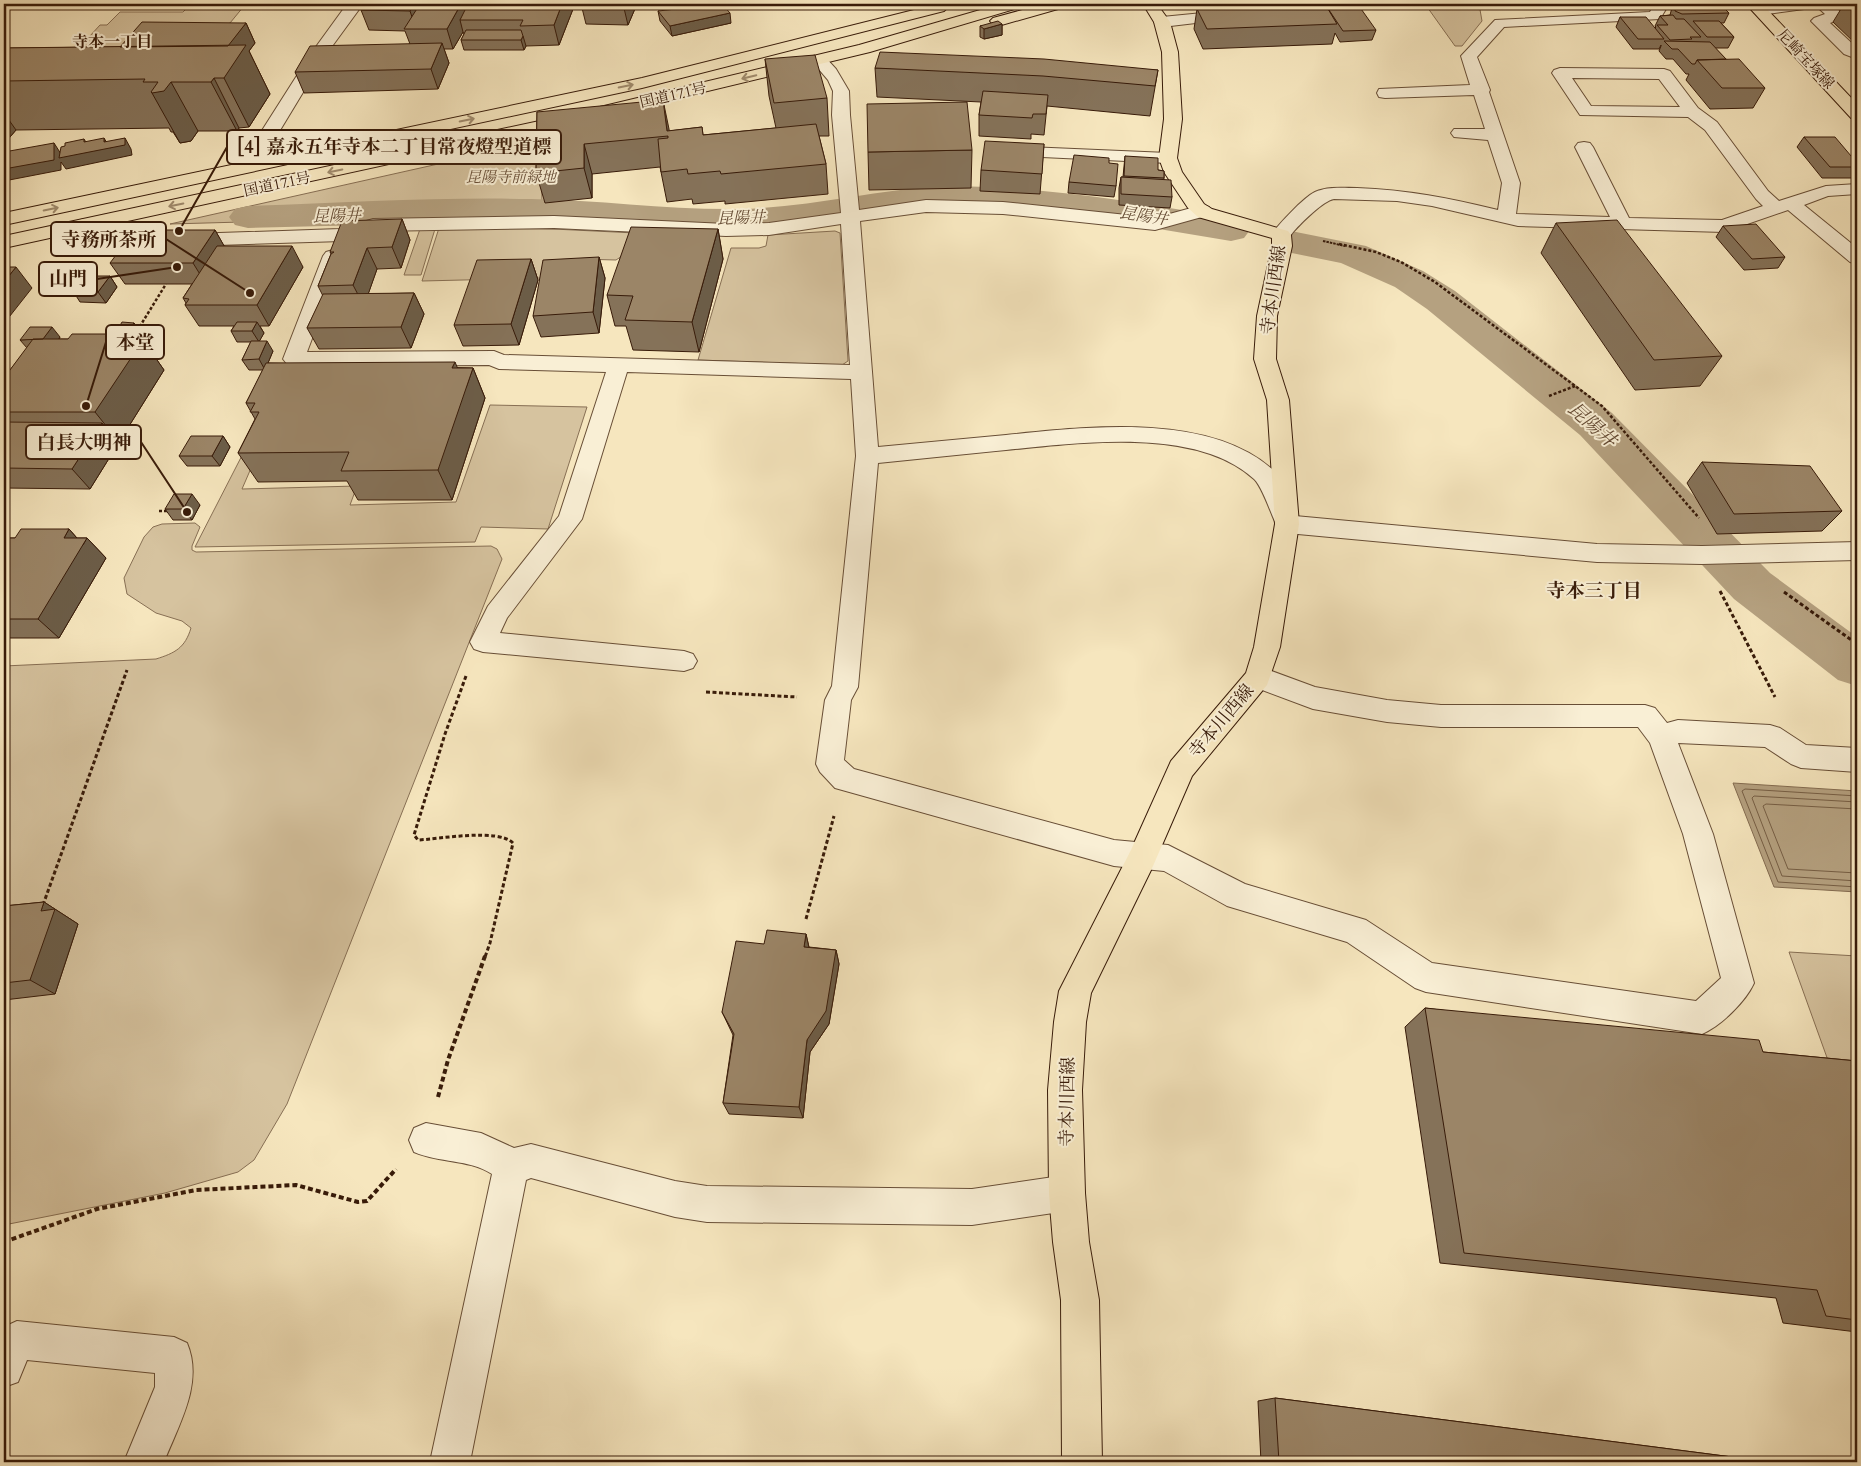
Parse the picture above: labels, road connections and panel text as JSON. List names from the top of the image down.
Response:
{
  "streets": {
    "main road": ["尼崎宝塚線", "国道171号", "寺本川西線"]
  },
  "districts": ["寺本一丁目", "寺本三丁目"],
  "water": ["昆陽井"],
  "parks": ["昆陽寺前緑地"],
  "places": [
    "[4] 嘉永五年寺本二丁目常夜燈型道標",
    "山門",
    "寺務所茶所",
    "本堂",
    "白長大明神"
  ]
}
